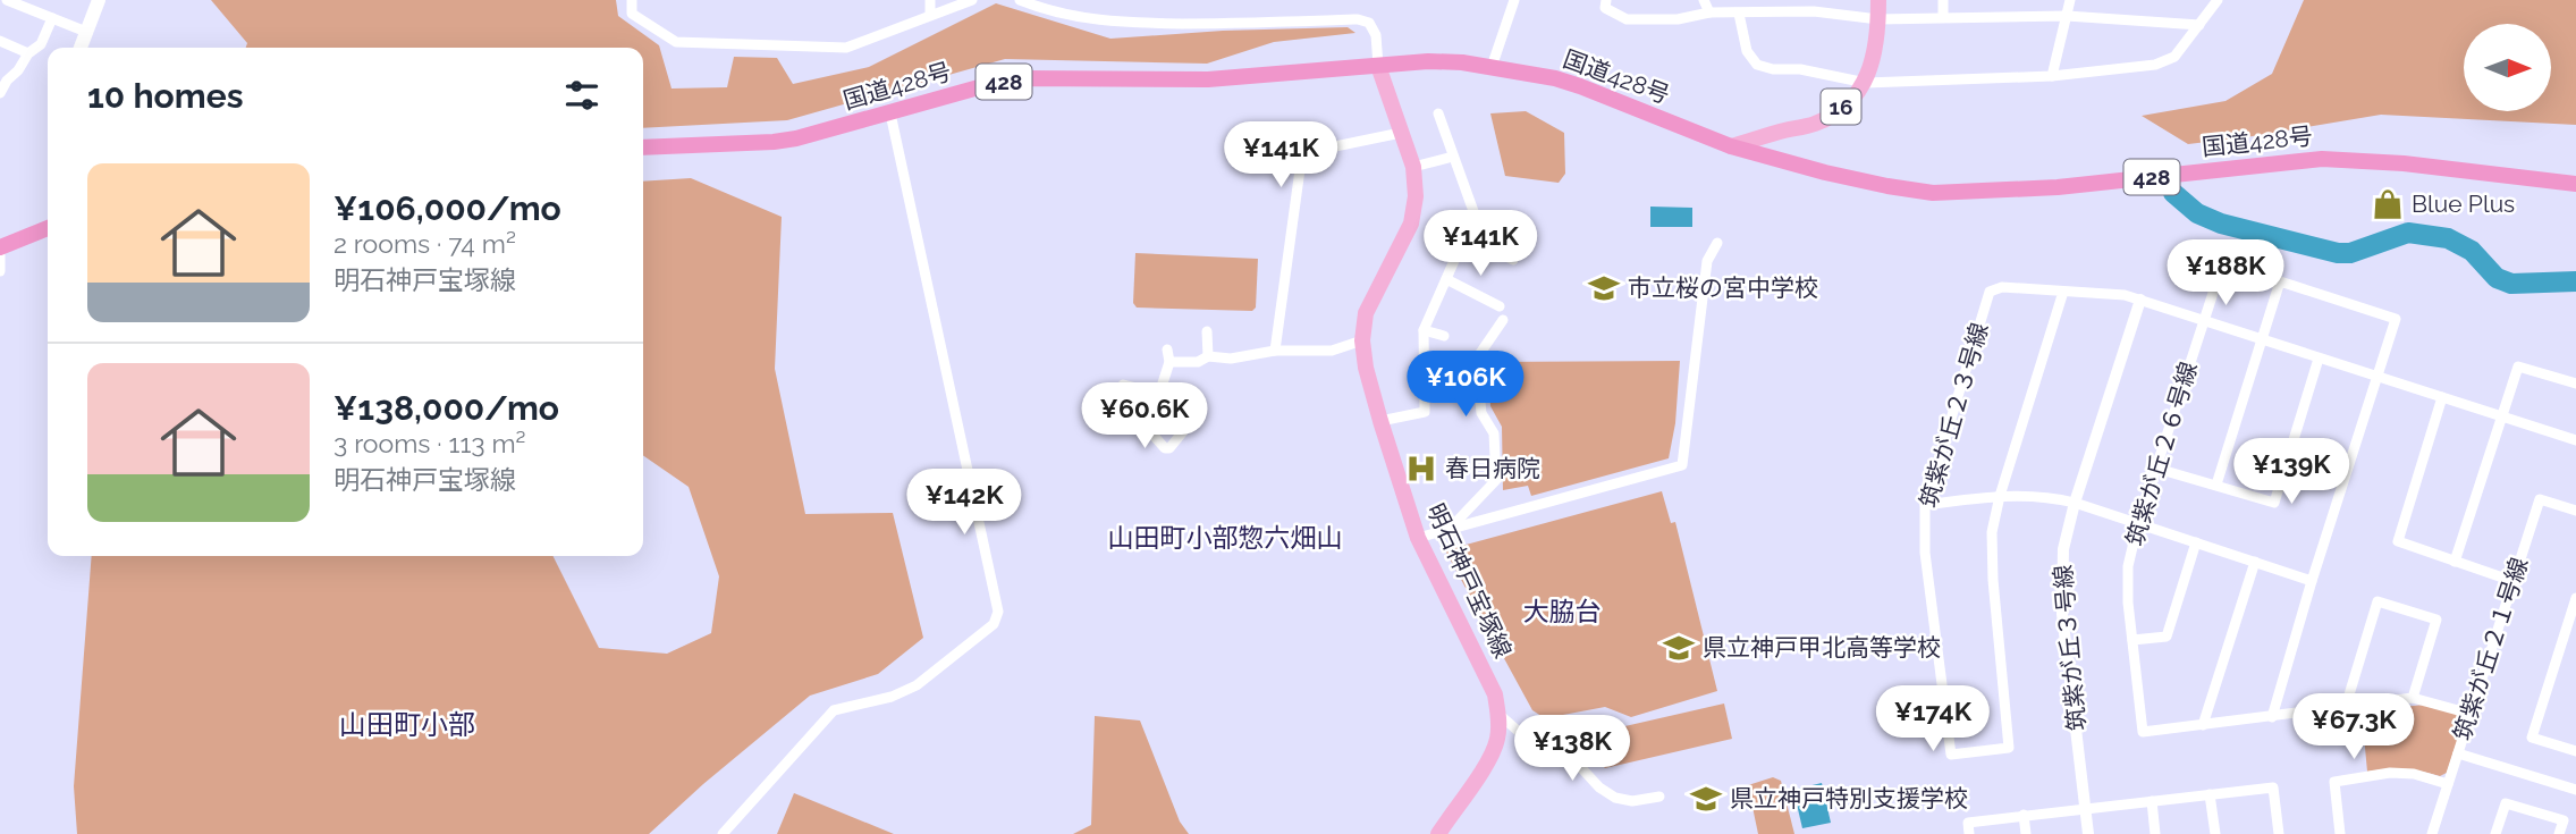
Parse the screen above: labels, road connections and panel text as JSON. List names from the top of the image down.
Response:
{
  "streets": {
    "highway": ["国道428号", "428"],
    "main road": ["16", "明石神戸宝塚線"],
    "street": [
      "筑紫が丘２３号線",
      "筑紫が丘２６号線",
      "筑紫が丘３号線",
      "筑紫が丘２１号線"
    ]
  },
  "crossings": [
    ["国道428号", "16"],
    ["国道428号", "明石神戸宝塚線"],
    ["筑紫が丘２３号線", "筑紫が丘２６号線"],
    ["筑紫が丘２３号線", "筑紫が丘３号線"],
    ["筑紫が丘２６号線", "筑紫が丘２１号線"]
  ],
  "districts": ["山田町小部惣六畑山", "大脇台", "山田町小部"],
  "places": {
    "shop": ["Blue Plus"],
    "school or university": ["市立桜の宮中学校", "県立神戸甲北高等学校", "県立神戸特別支援学校"],
    "hospital": ["春日病院"]
  },
  "north": "right",
  "page": {
    "heading": "10 homes",
    "price": [
      "¥141K",
      "¥141K",
      "¥188K",
      "¥106K",
      "¥60.6K",
      "¥139K",
      "¥142K",
      "¥174K",
      "¥67.3K",
      "¥138K"
    ],
    "list": [
      {
        "name": "¥106,000/mo",
        "note": "2 rooms · 74 m² · 明石神戸宝塚線"
      },
      {
        "name": "¥138,000/mo",
        "note": "3 rooms · 113 m² · 明石神戸宝塚線"
      }
    ]
  }
}
